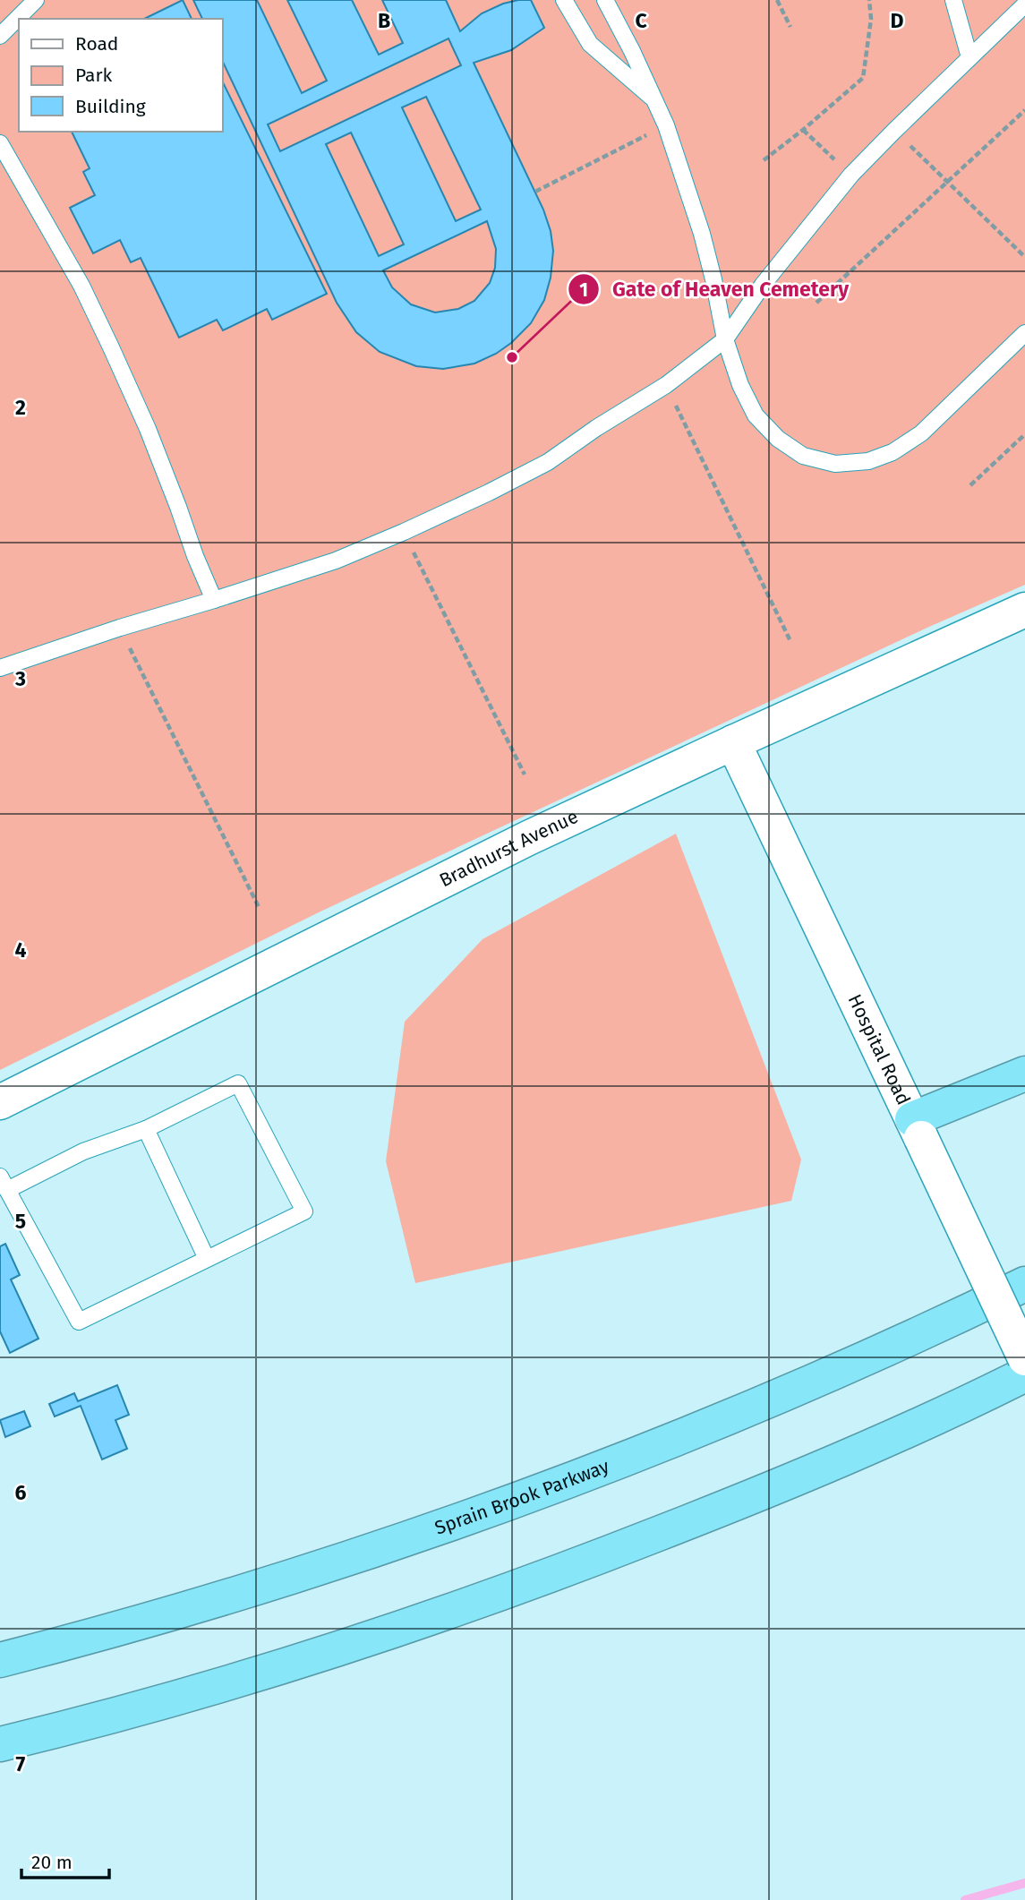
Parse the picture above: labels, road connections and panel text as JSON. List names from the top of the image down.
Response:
{
  "streets": {
    "highway": ["Sprain Brook Parkway"],
    "main road": ["Bradhurst Avenue", "Hospital Road"]
  },
  "crossings": [
    ["Bradhurst Avenue", "Hospital Road"]
  ],
  "places": ["Gate of Heaven Cemetery"],
  "legend": ["Road", "Park", "Building"],
  "scale_bar": "20 m",
  "grid": {
    "columns": ["B", "C", "D"],
    "rows": [
      "2",
      "3",
      "4",
      "5",
      "6",
      "7"
    ]
  }
}
